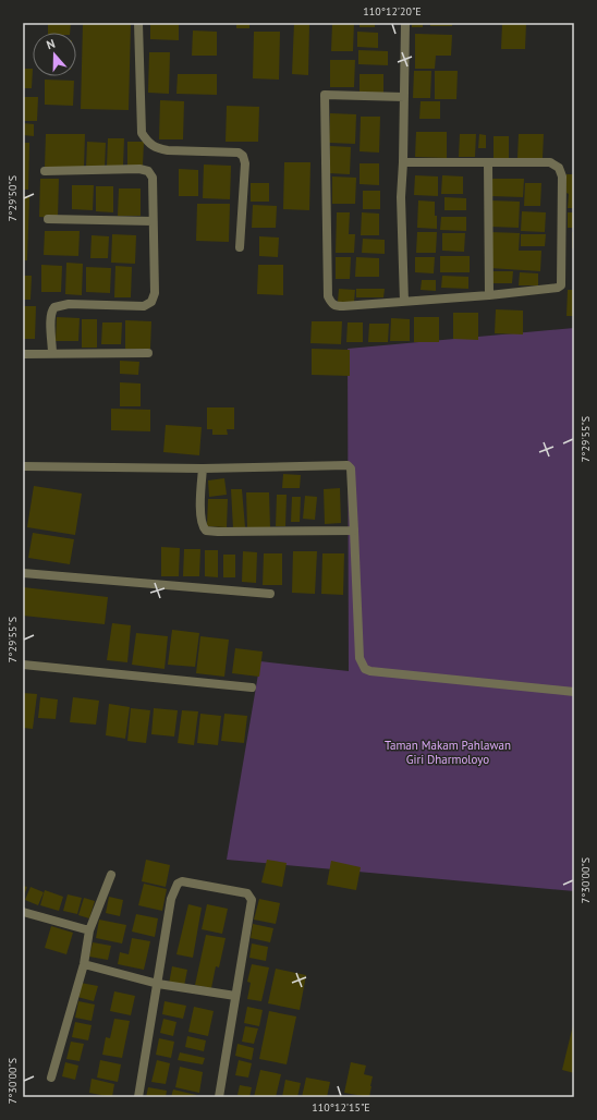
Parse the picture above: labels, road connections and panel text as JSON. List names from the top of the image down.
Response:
{
  "parks": ["Taman Makam Pahlawan Giri Dharmoloyo"],
  "north": "top",
  "coordinates": [
    "110°12'20\"E",
    "7°29'50\"S",
    "7°29'55\"S",
    "7°30'00\"S",
    "110°12'15\"E"
  ]
}
